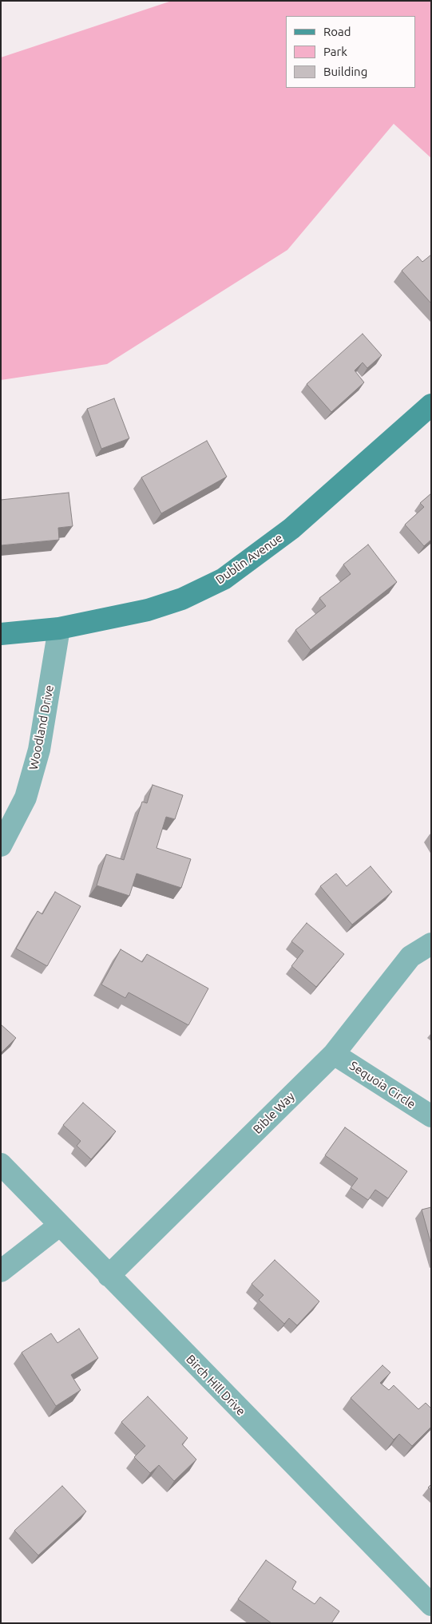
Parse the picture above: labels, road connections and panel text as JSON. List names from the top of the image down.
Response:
{
  "streets": {
    "street": [
      "Dublin Avenue",
      "Woodland Drive",
      "Sequoia Circle",
      "Bible Way",
      "Birch Hill Drive"
    ]
  },
  "crossings": [
    ["Dublin Avenue", "Woodland Drive"],
    ["Sequoia Circle", "Bible Way"],
    ["Bible Way", "Birch Hill Drive"]
  ],
  "legend": ["Road", "Park", "Building"]
}
